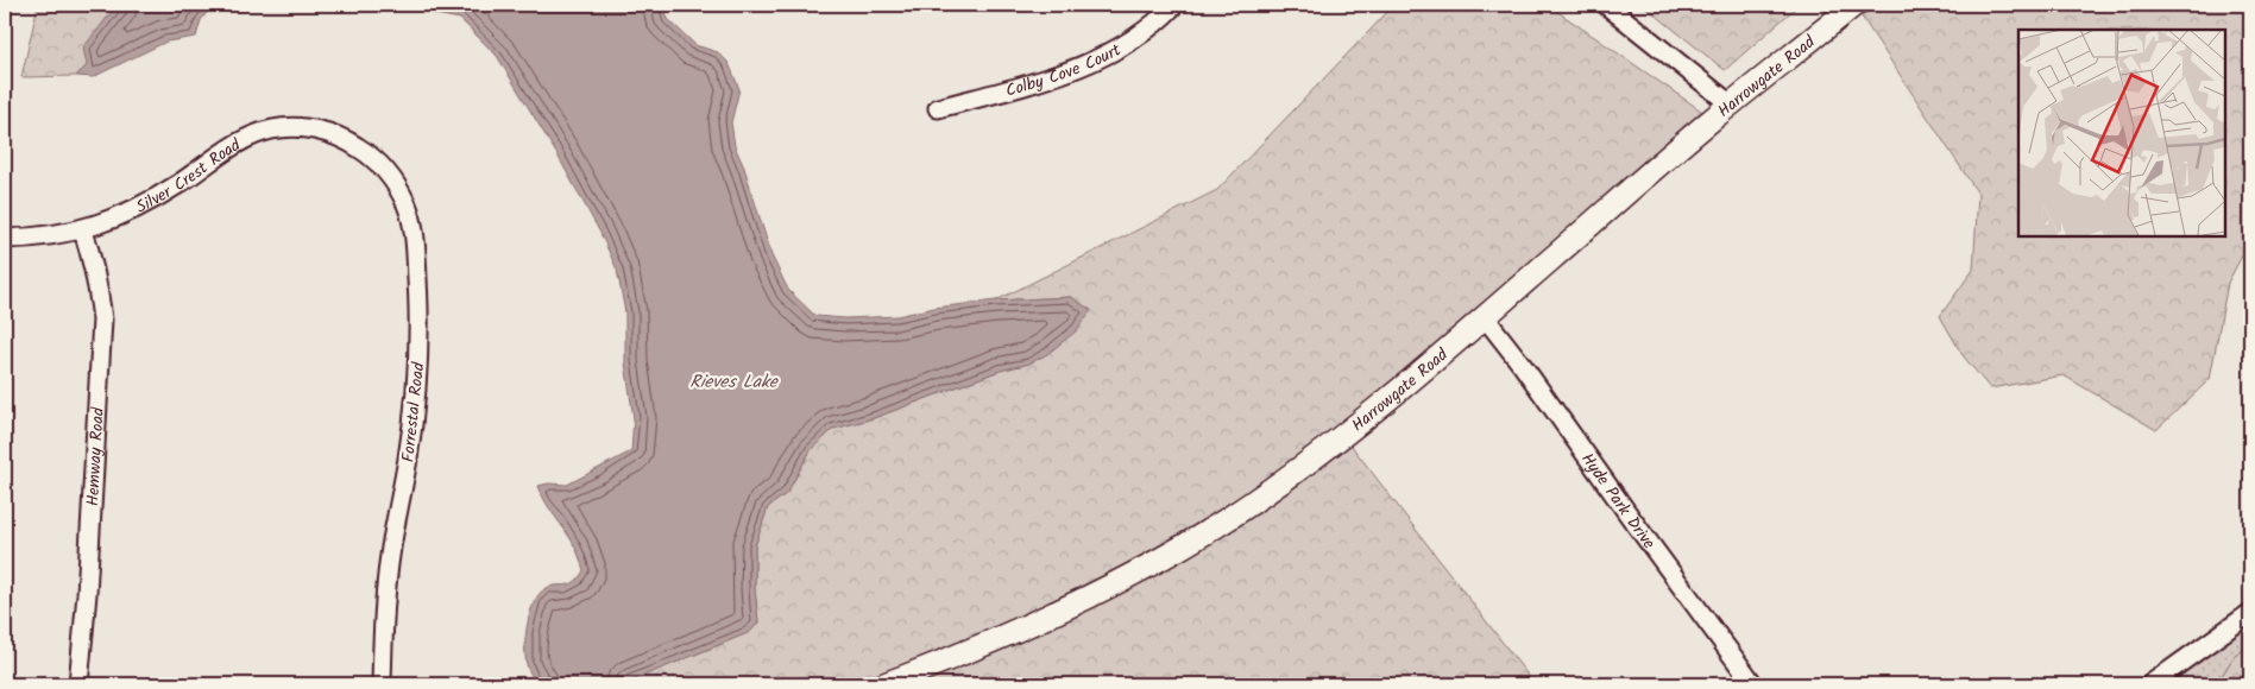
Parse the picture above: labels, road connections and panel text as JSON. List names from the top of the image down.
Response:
{
  "streets": {
    "main road": ["Harrowgate Road"],
    "street": [
      "Colby Cove Court",
      "Silver Crest Road",
      "Forrestal Road",
      "Hemway Road",
      "Hyde Park Drive"
    ]
  },
  "crossings": [
    ["Harrowgate Road", "Hyde Park Drive"],
    ["Silver Crest Road", "Forrestal Road"],
    ["Silver Crest Road", "Hemway Road"]
  ],
  "water": ["Rieves Lake"]
}
